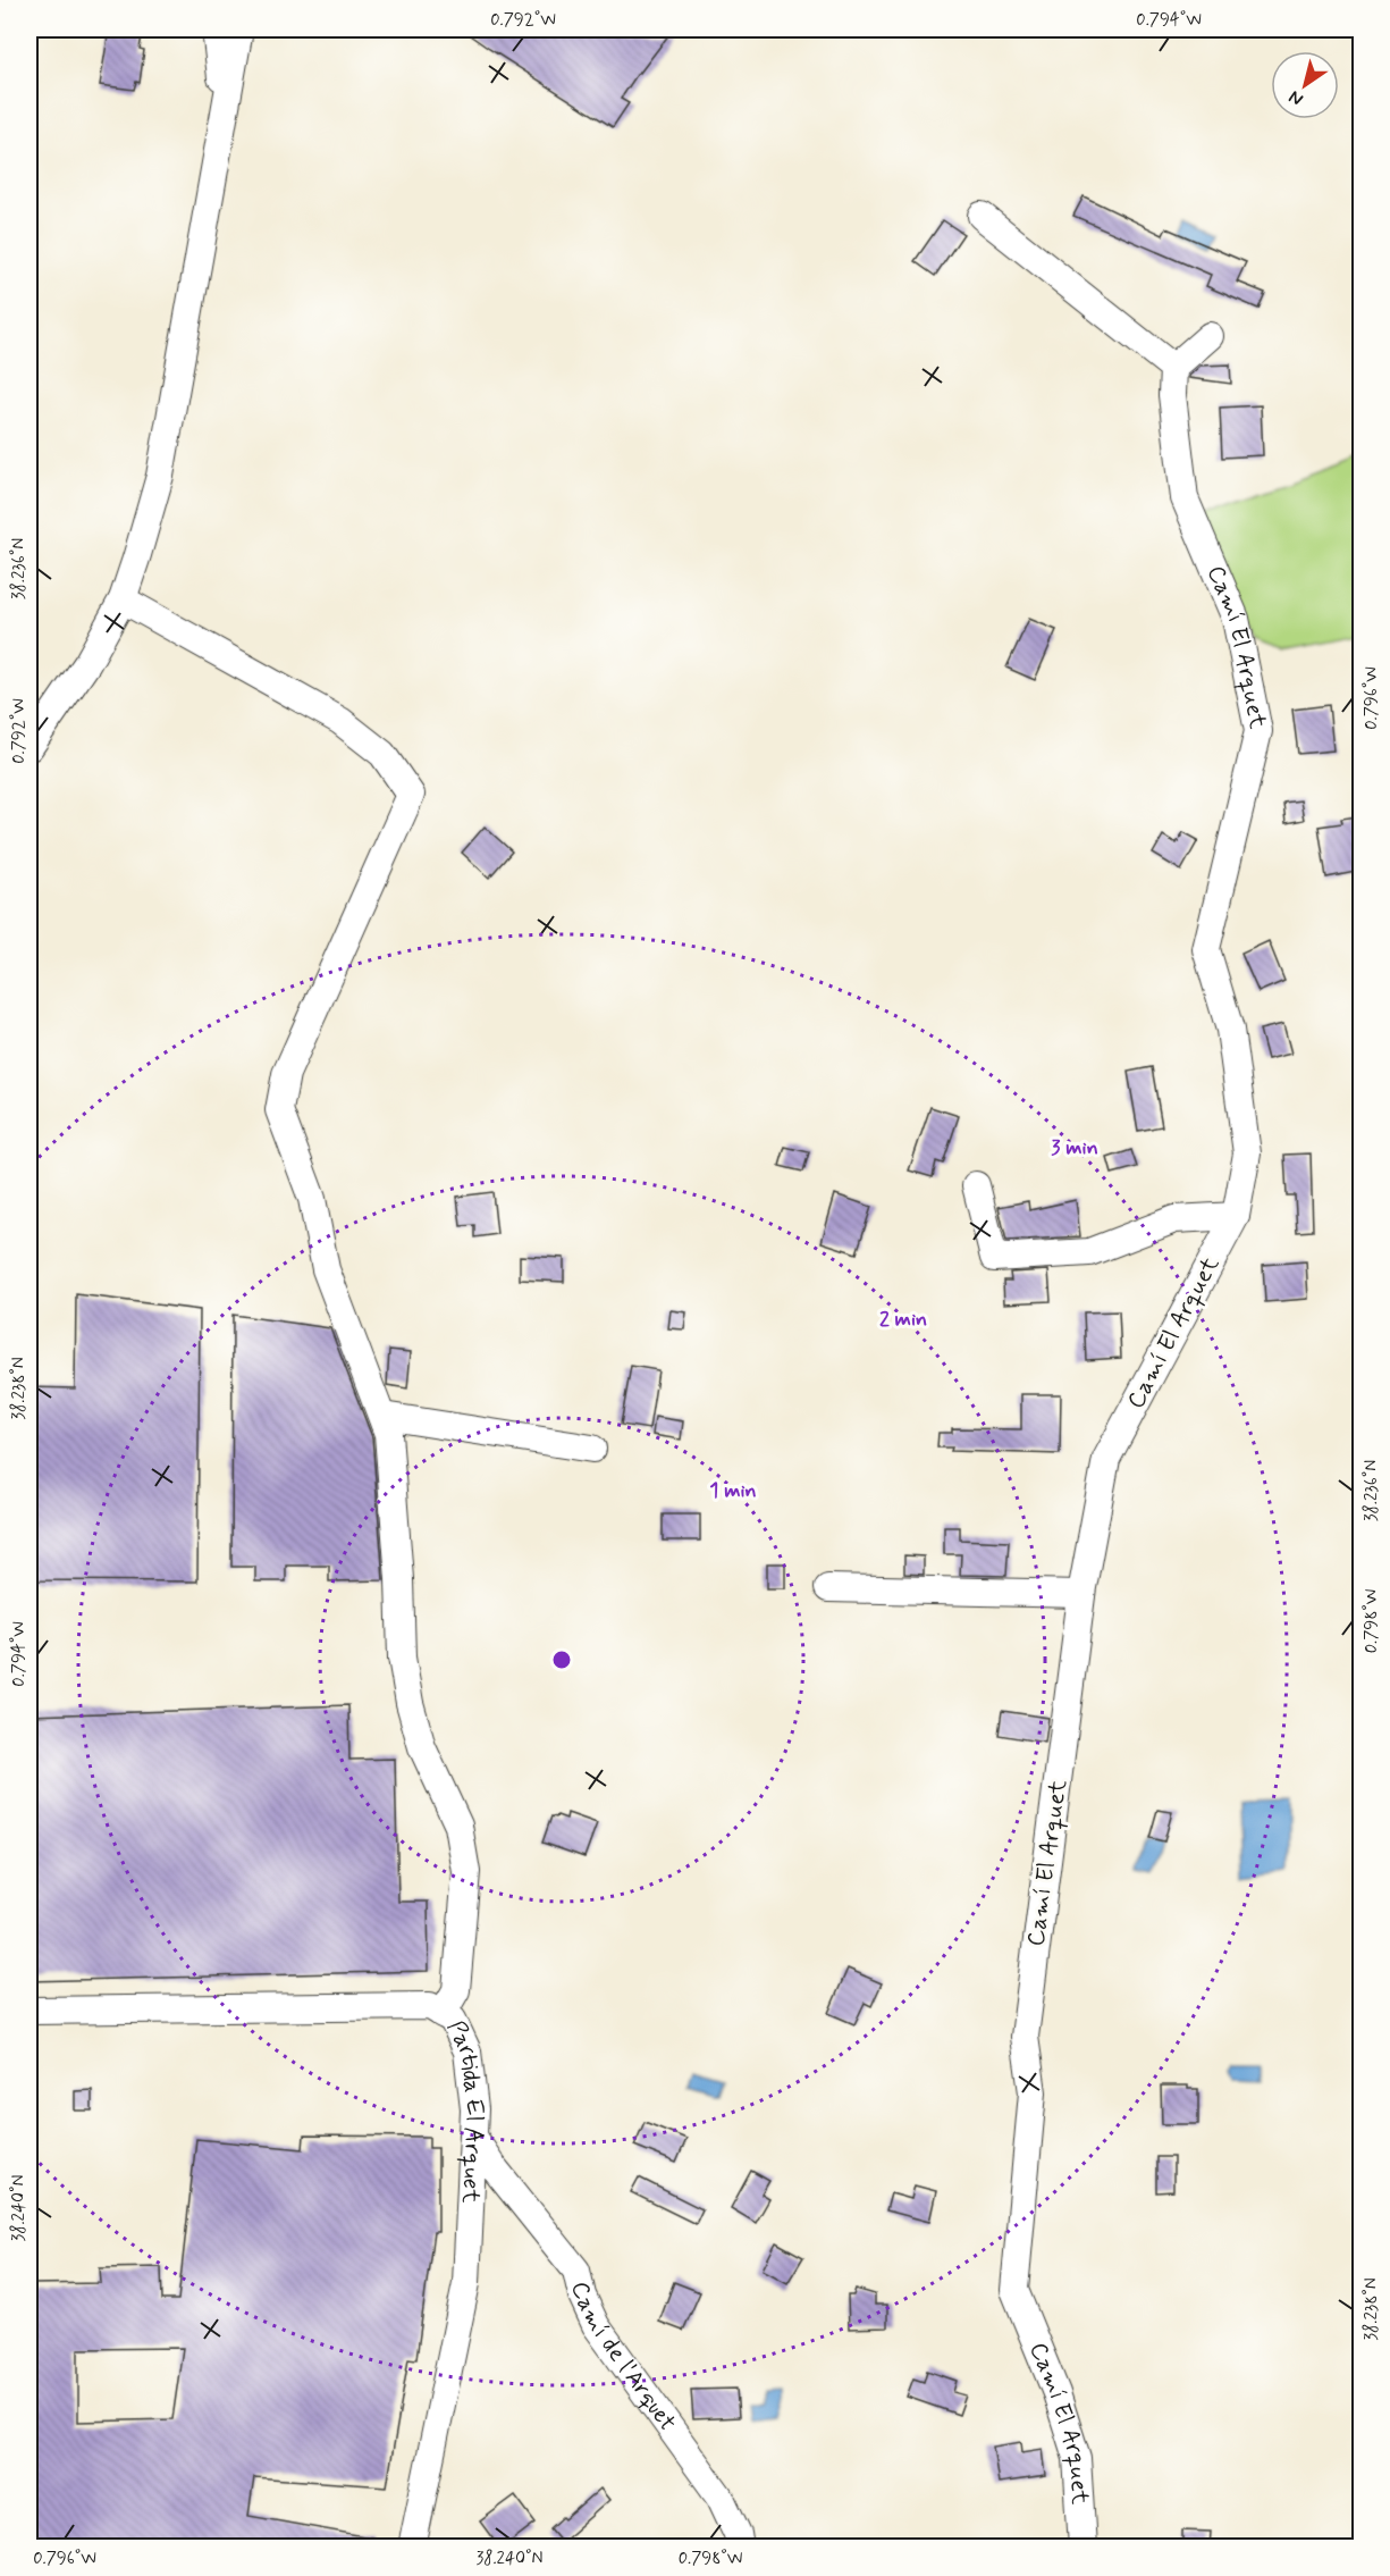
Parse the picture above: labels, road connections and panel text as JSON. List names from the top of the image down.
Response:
{
  "streets": {
    "street": ["Camí El Arquet", "Partida El Arquet", "Camí de l'Arquet"]
  },
  "crossings": [
    ["Partida El Arquet", "Camí de l'Arquet"]
  ],
  "north": "bottom left",
  "coordinates": [
    "0.792°W",
    "0.794°W",
    "38.236°N",
    "0.796°W",
    "38.238°N",
    "0.798°W",
    "38.240°N"
  ],
  "rings": ["3 min", "2 min", "1 min"]
}
